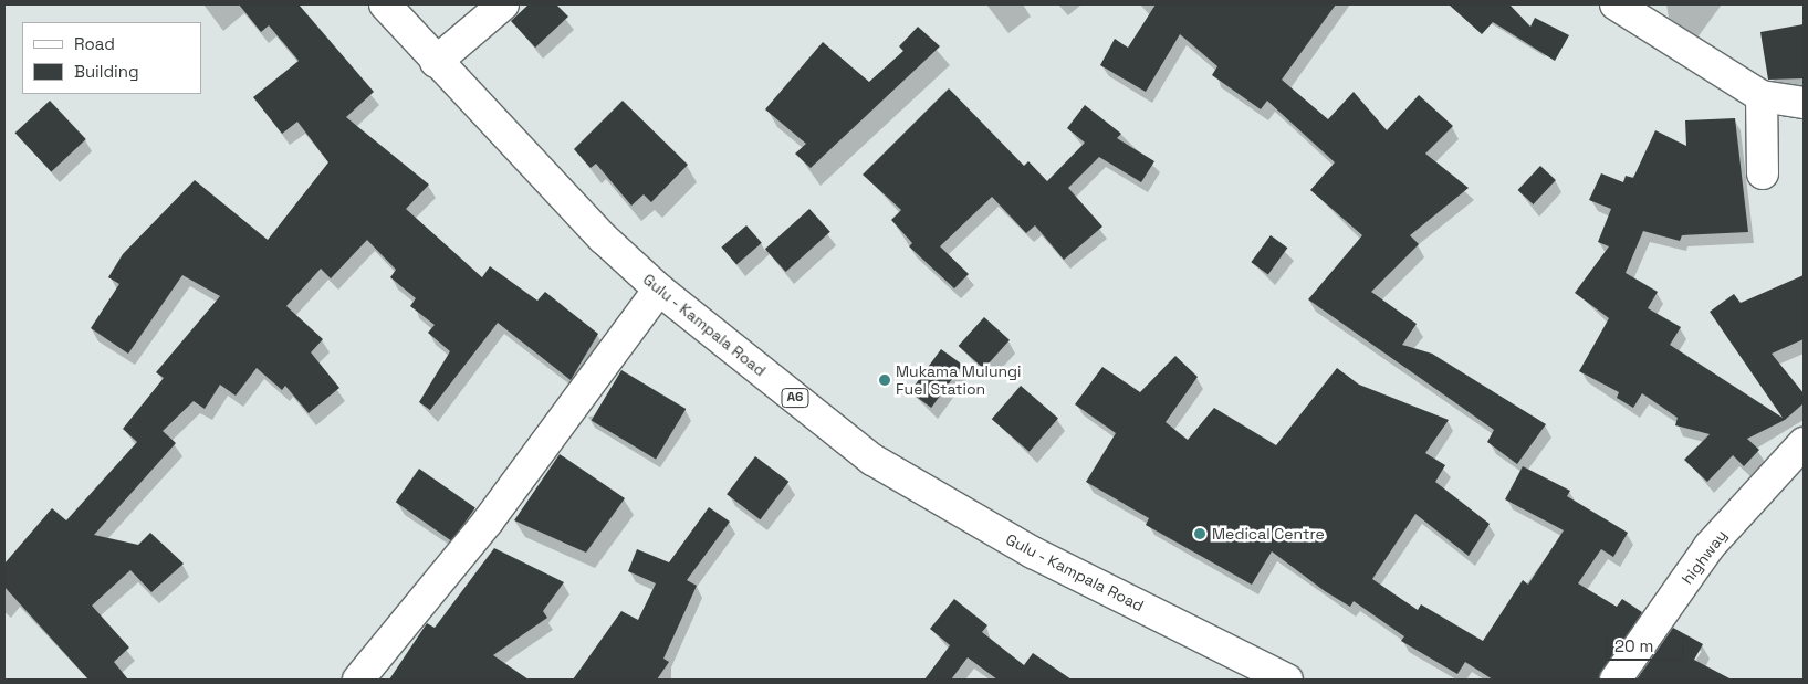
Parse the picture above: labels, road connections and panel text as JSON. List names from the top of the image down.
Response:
{
  "streets": {
    "street": ["Gulu - Kampala Road", "A6", "highway"]
  },
  "places": ["Mukama Mulungi Fuel Station", "Medical Centre"],
  "legend": ["Road", "Building"],
  "scale_bar": "20 m"
}
